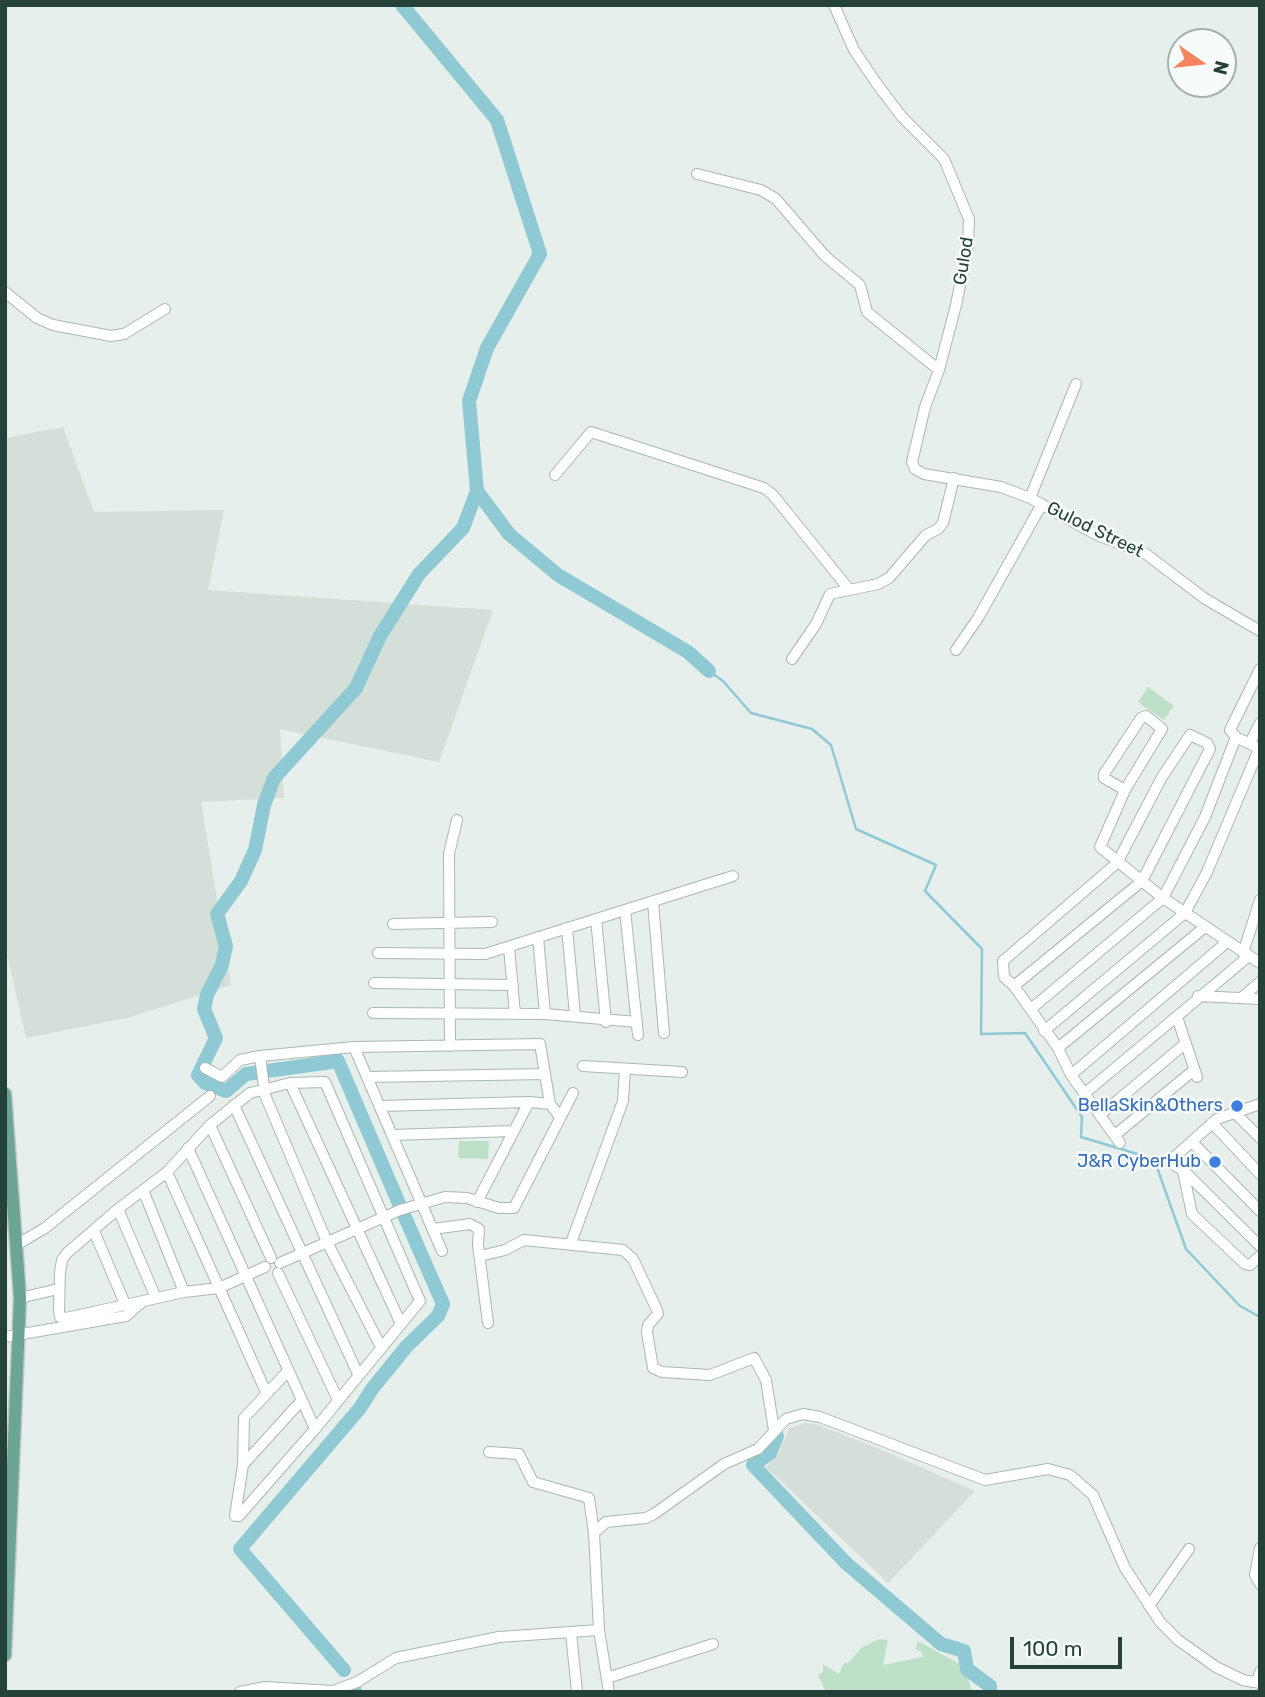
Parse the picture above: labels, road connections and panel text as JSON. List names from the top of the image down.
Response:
{
  "streets": {
    "street": ["Gulod", "Gulod Street"]
  },
  "crossings": [
    ["Gulod", "Gulod Street"]
  ],
  "places": ["BellaSkin&Others", "J&R CyberHub"],
  "scale_bar": "100 m",
  "north": "right"
}
